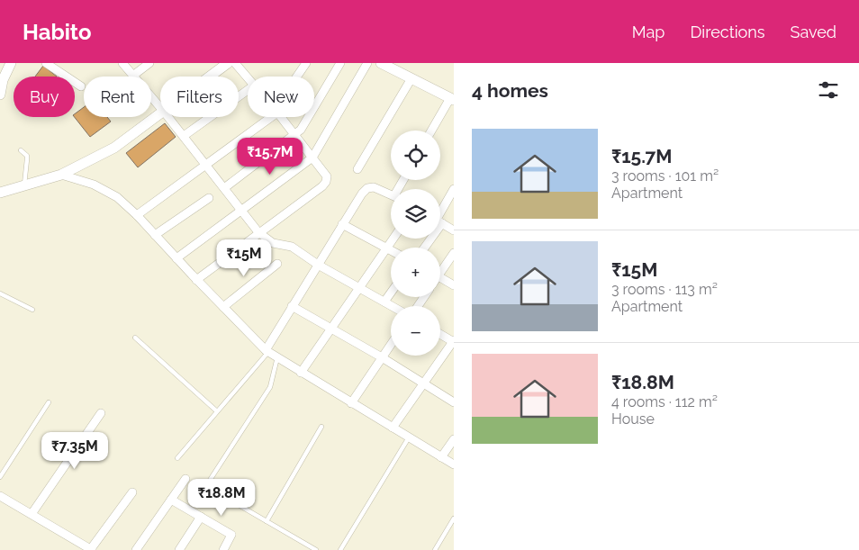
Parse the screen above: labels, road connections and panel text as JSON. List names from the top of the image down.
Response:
{
  "page": {
    "header": "Habito",
    "nav": ["Map", "Directions", "Saved"],
    "heading": "4 homes",
    "chip": [
      "Buy",
      "Rent",
      "Filters",
      "New"
    ],
    "list": [
      {
        "name": "₹15.7M",
        "note": "3 rooms · 101 m² · Apartment"
      },
      {
        "name": "₹15M",
        "note": "3 rooms · 113 m² · Apartment"
      },
      {
        "name": "₹18.8M",
        "note": "4 rooms · 112 m² · House"
      }
    ],
    "map_buttons": ["+", "−"],
    "price": [
      "₹15.7M",
      "₹15M",
      "₹7.35M",
      "₹18.8M"
    ]
  }
}
